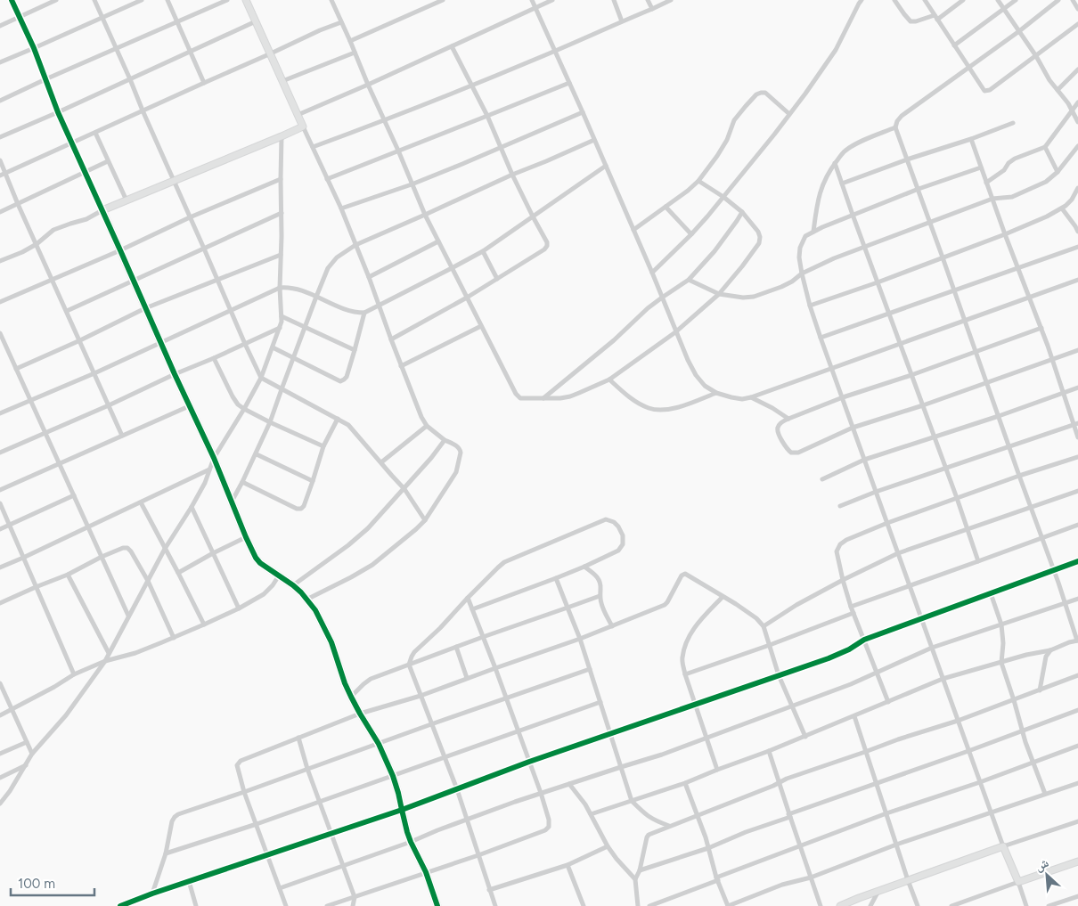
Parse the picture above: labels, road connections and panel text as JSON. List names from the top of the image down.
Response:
{
  "scale_bar": "100 m",
  "north": "top left"
}
